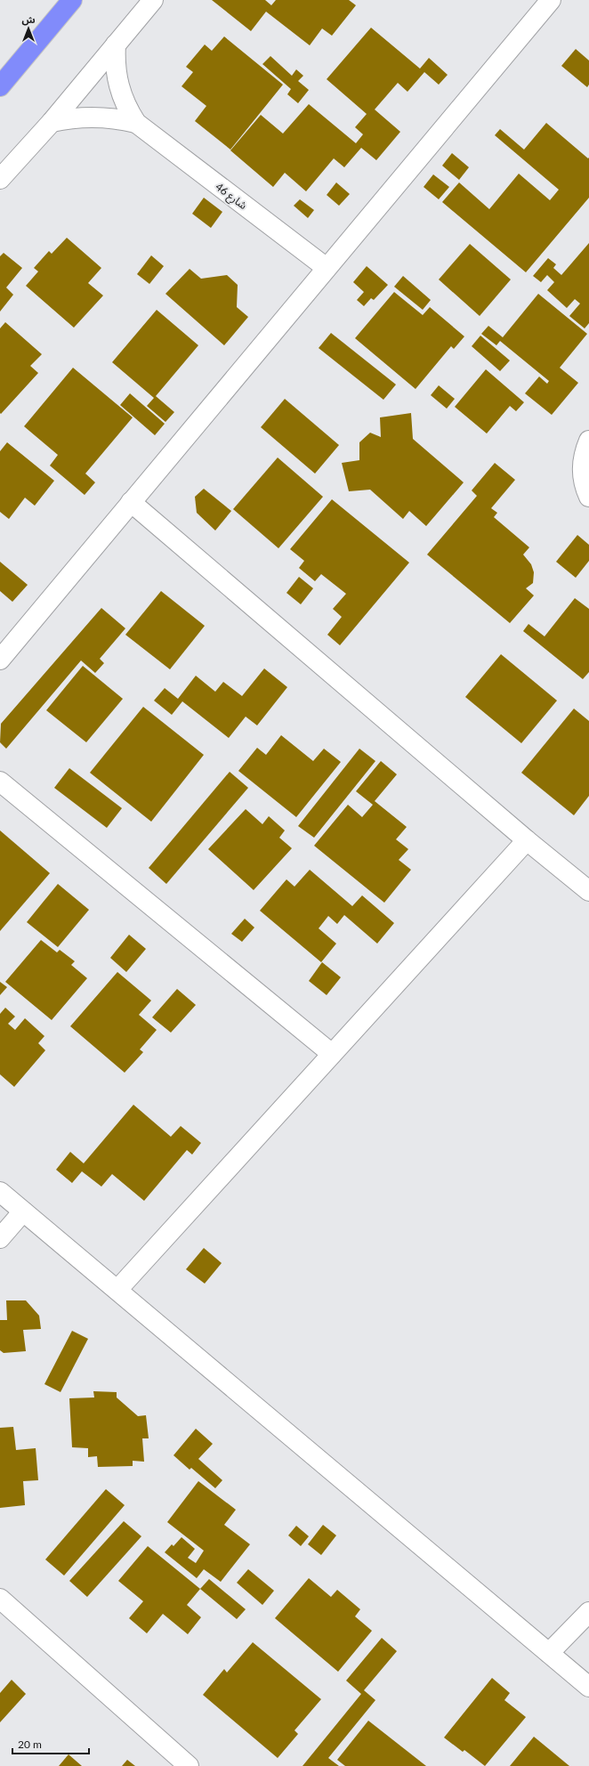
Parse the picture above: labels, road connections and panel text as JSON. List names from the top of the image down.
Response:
{
  "streets": {
    "street": ["شارع 46"]
  },
  "scale_bar": "20 m",
  "north": "top"
}
